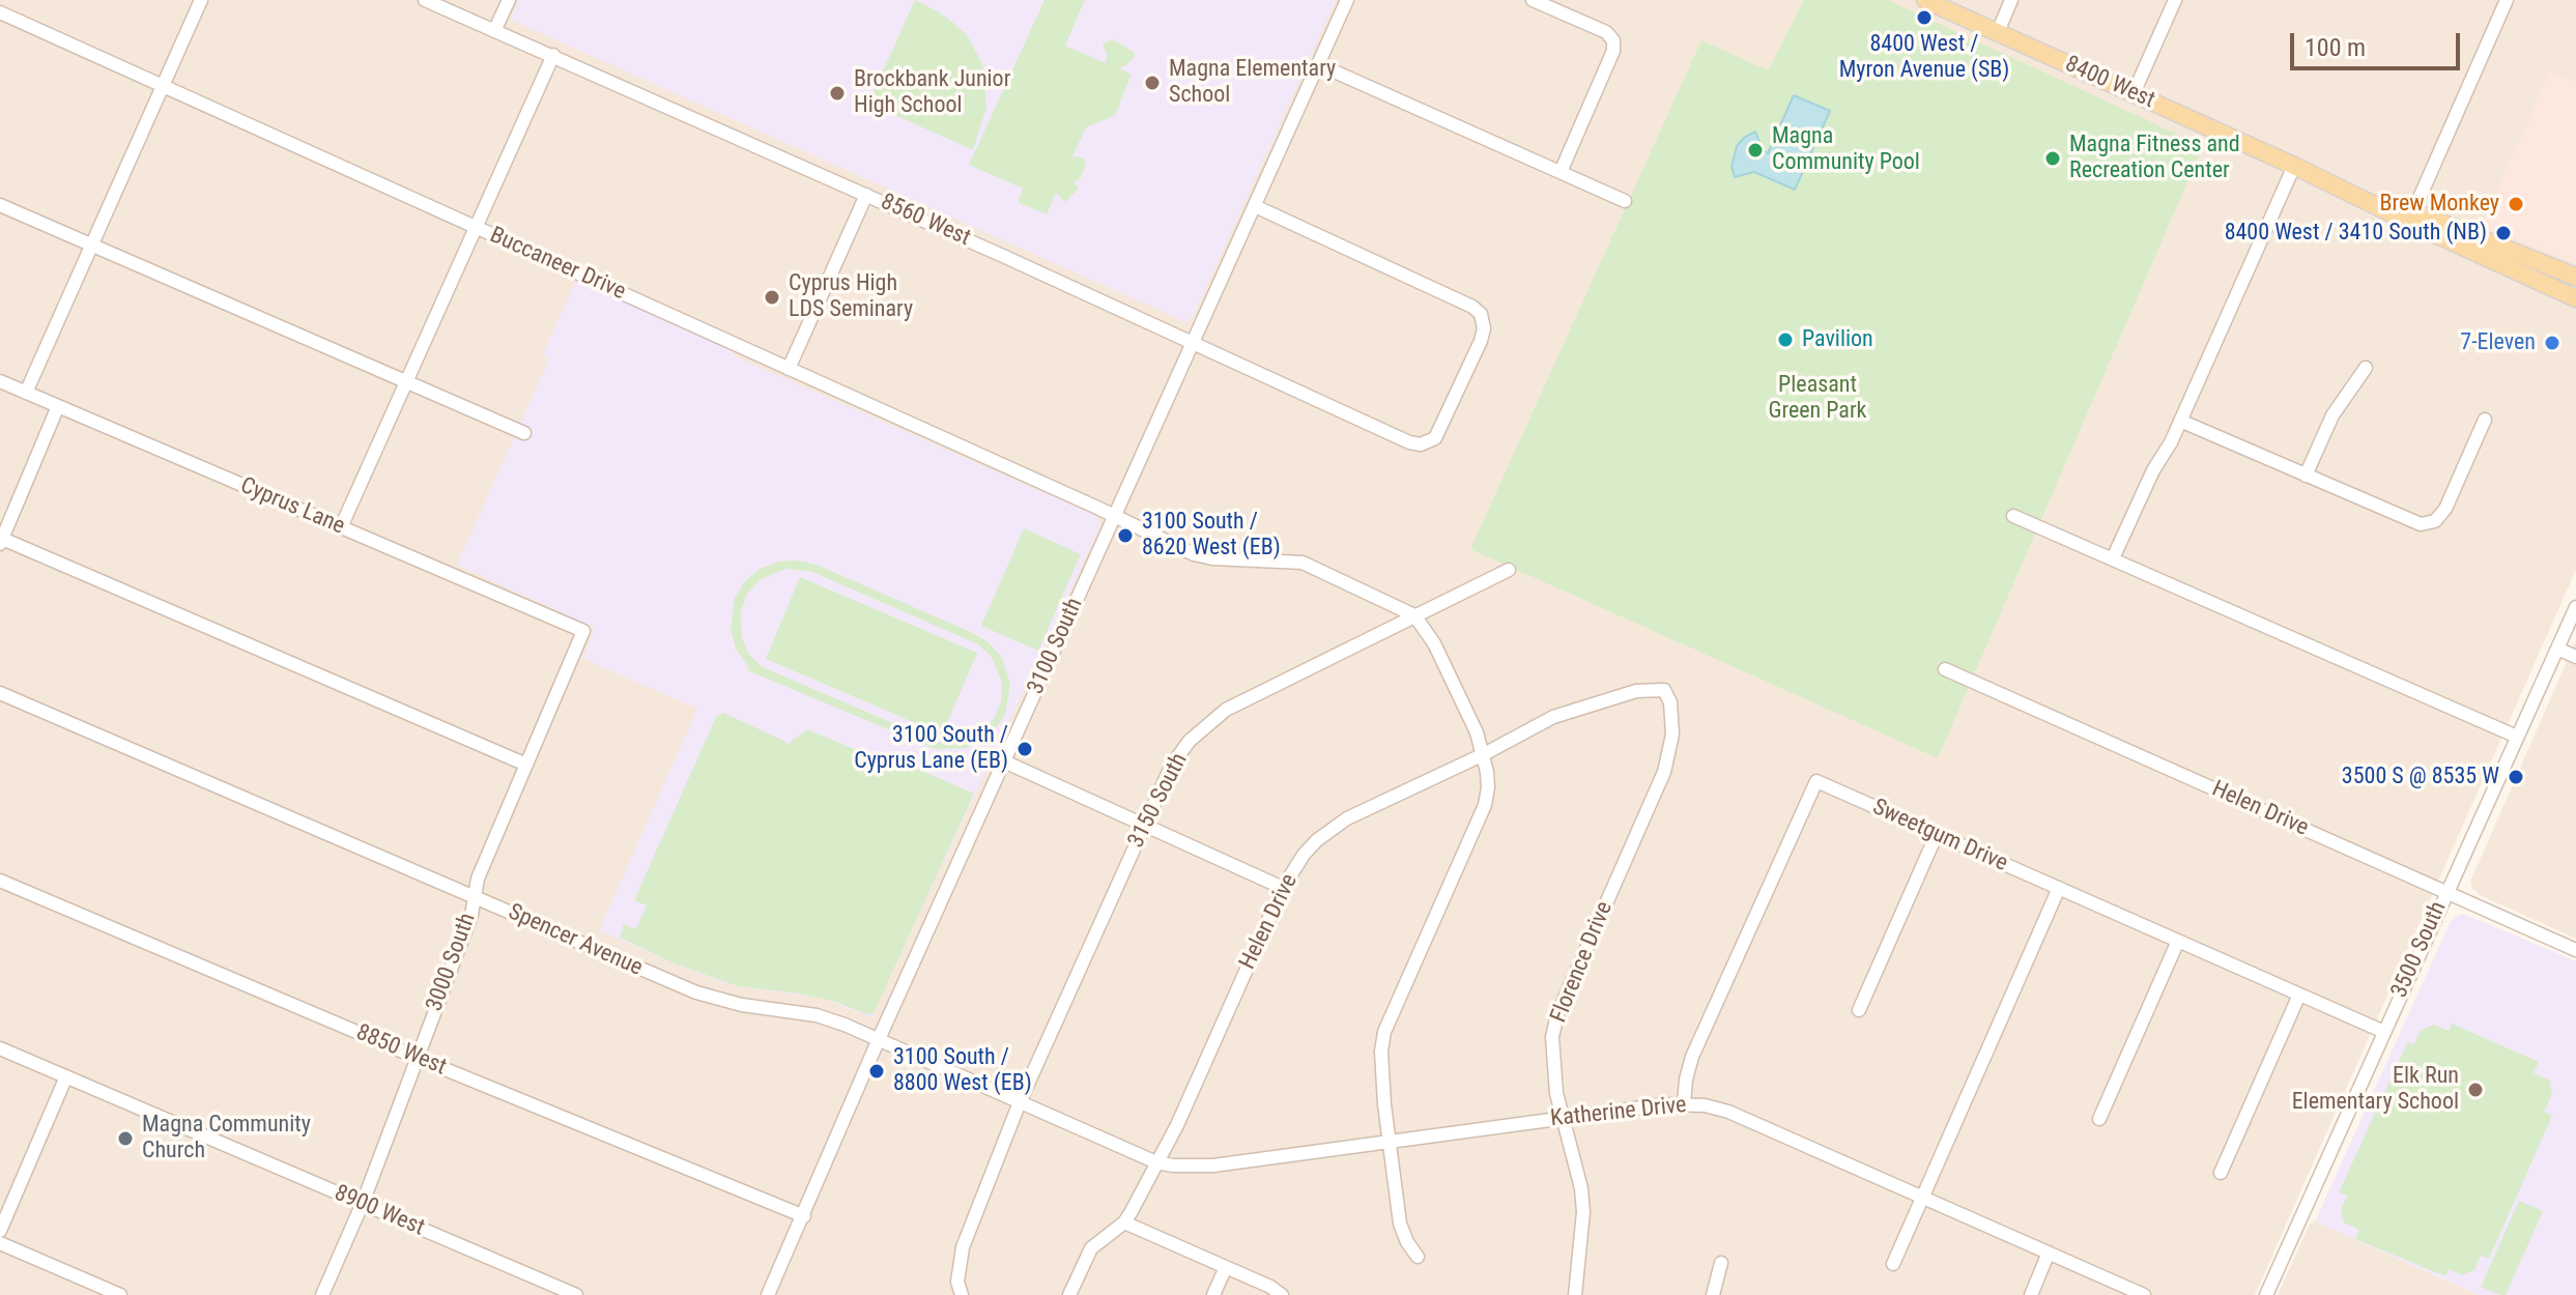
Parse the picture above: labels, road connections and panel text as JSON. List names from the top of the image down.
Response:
{
  "streets": {
    "main road": ["8400 West"],
    "street": [
      "8560 West",
      "Buccaneer Drive",
      "Cyprus Lane",
      "3100 South",
      "3150 South",
      "Helen Drive",
      "Sweetgum Drive",
      "Spencer Avenue",
      "3500 South",
      "3000 South",
      "Florence Drive",
      "8850 West",
      "Katherine Drive",
      "8900 West"
    ]
  },
  "crossings": [
    ["8560 West", "3100 South"],
    ["Buccaneer Drive", "3100 South"],
    ["Buccaneer Drive", "3150 South"],
    ["Cyprus Lane", "3000 South"],
    ["3100 South", "Spencer Avenue"],
    ["3100 South", "8850 West"],
    ["3150 South", "Spencer Avenue"],
    ["Helen Drive", "Spencer Avenue"],
    ["Helen Drive", "3500 South"],
    ["Helen Drive", "Florence Drive"],
    ["Helen Drive", "Katherine Drive"],
    ["Sweetgum Drive", "3500 South"],
    ["Sweetgum Drive", "Katherine Drive"],
    ["Spencer Avenue", "3000 South"],
    ["Spencer Avenue", "Katherine Drive"],
    ["3000 South", "8850 West"],
    ["3000 South", "8900 West"],
    ["Florence Drive", "Katherine Drive"]
  ],
  "parks": ["Pleasant Green Park"],
  "places": [
    "8400 West / Myron Avenue (SB)",
    "Magna Elementary School",
    "Brockbank Junior High School",
    "Magna Community Pool",
    "Magna Fitness and Recreation Center",
    "Brew Monkey",
    "8400 West / 3410 South (NB)",
    "Cyprus High LDS Seminary",
    "Pavilion",
    "7-Eleven",
    "3100 South / 8620 West (EB)",
    "3100 South / Cyprus Lane (EB)",
    "3500 S @ 8535 W",
    "3100 South / 8800 West (EB)",
    "Elk Run Elementary School",
    "Magna Community Church"
  ],
  "scale_bar": "100 m"
}
